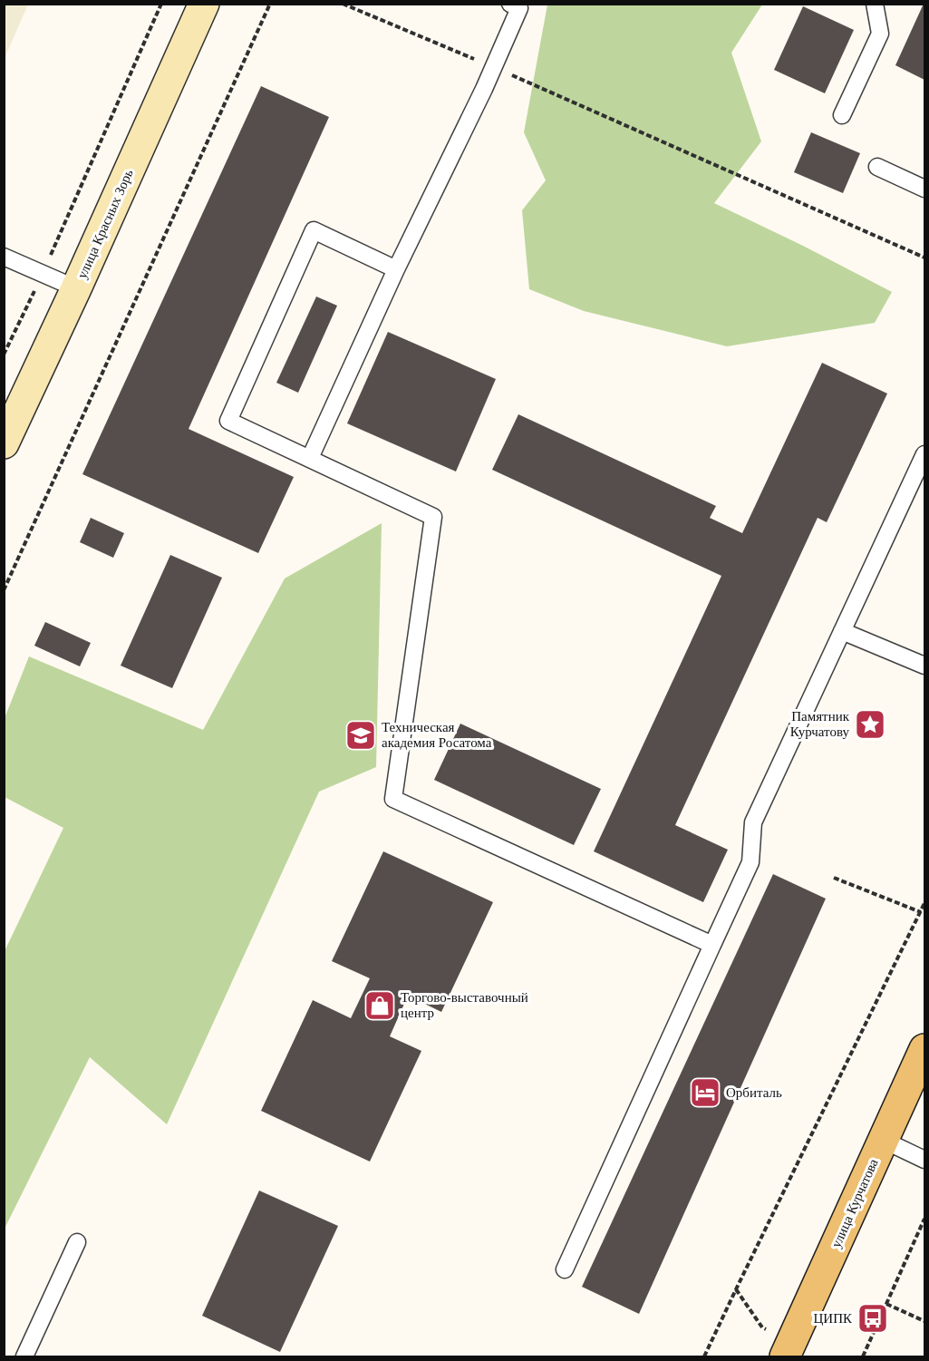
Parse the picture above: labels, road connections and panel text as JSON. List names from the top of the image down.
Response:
{
  "streets": {
    "main road": ["улица Курчатова"],
    "street": ["улица Красных Зорь"]
  },
  "places": {
    "place": ["Памятник Курчатову"],
    "school or university": ["Техническая академия Росатома"],
    "shop": ["Торгово-выставочный центр"],
    "hotel": ["Орбиталь"],
    "bus stop": ["ЦИПК"]
  }
}
